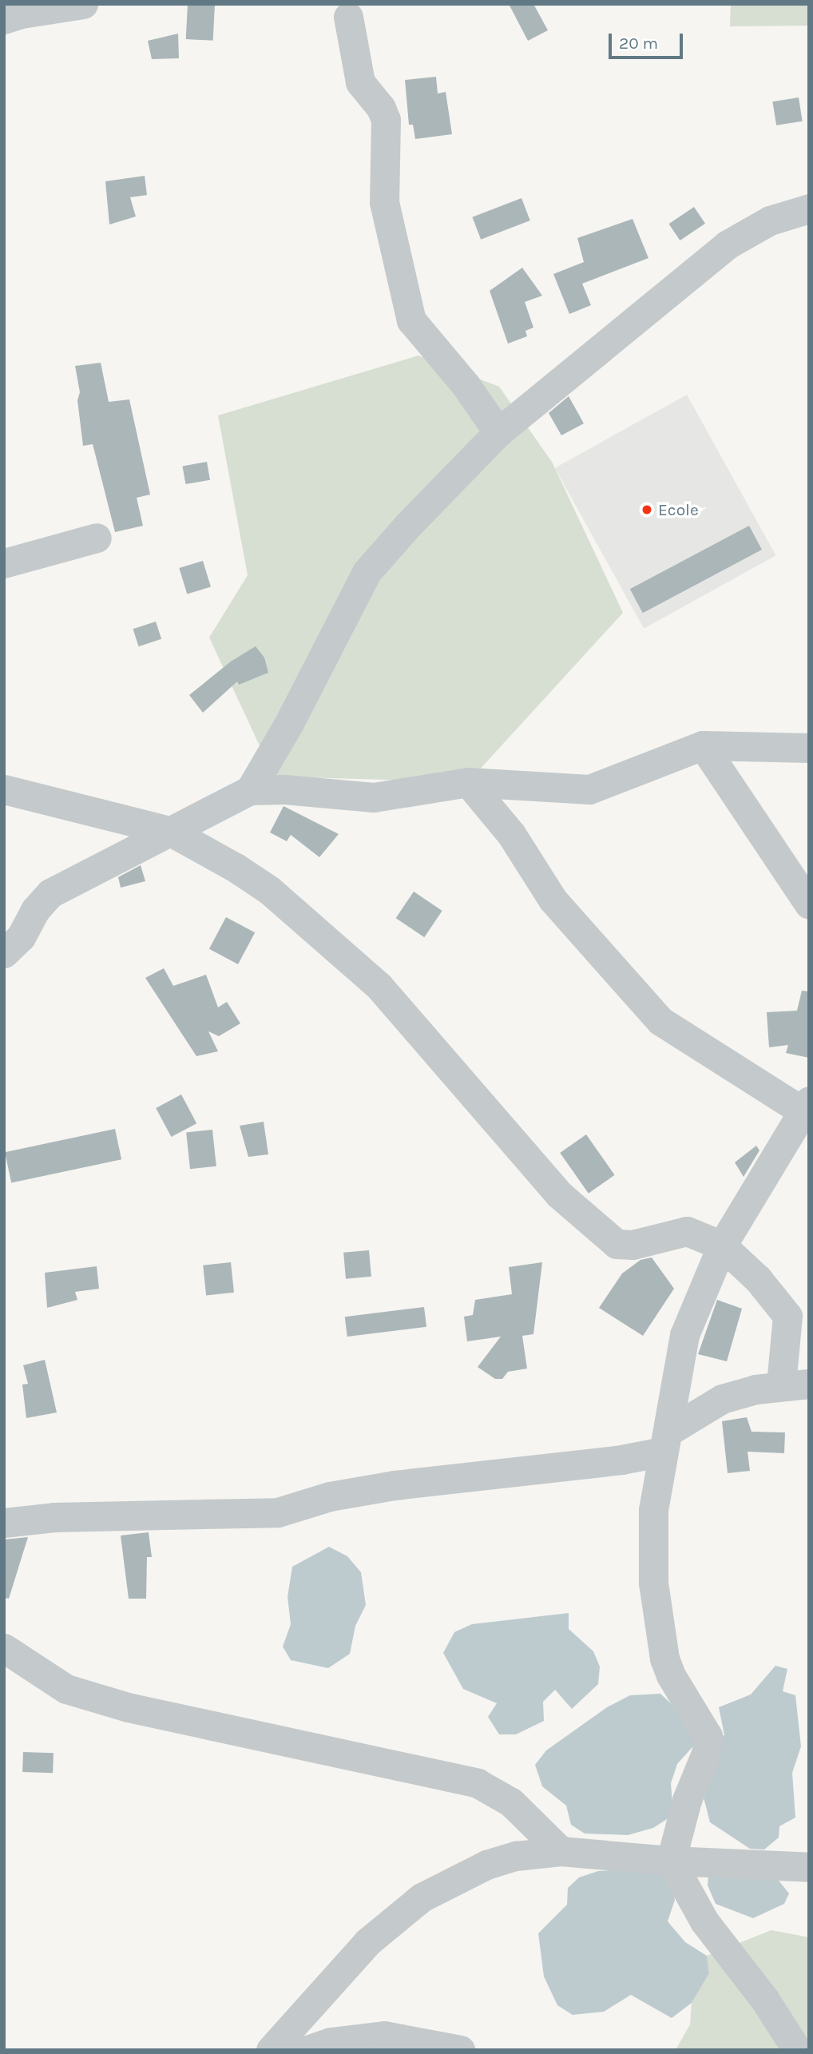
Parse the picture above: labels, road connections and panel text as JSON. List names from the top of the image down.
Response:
{
  "places": ["Ecole"],
  "scale_bar": "20 m"
}
